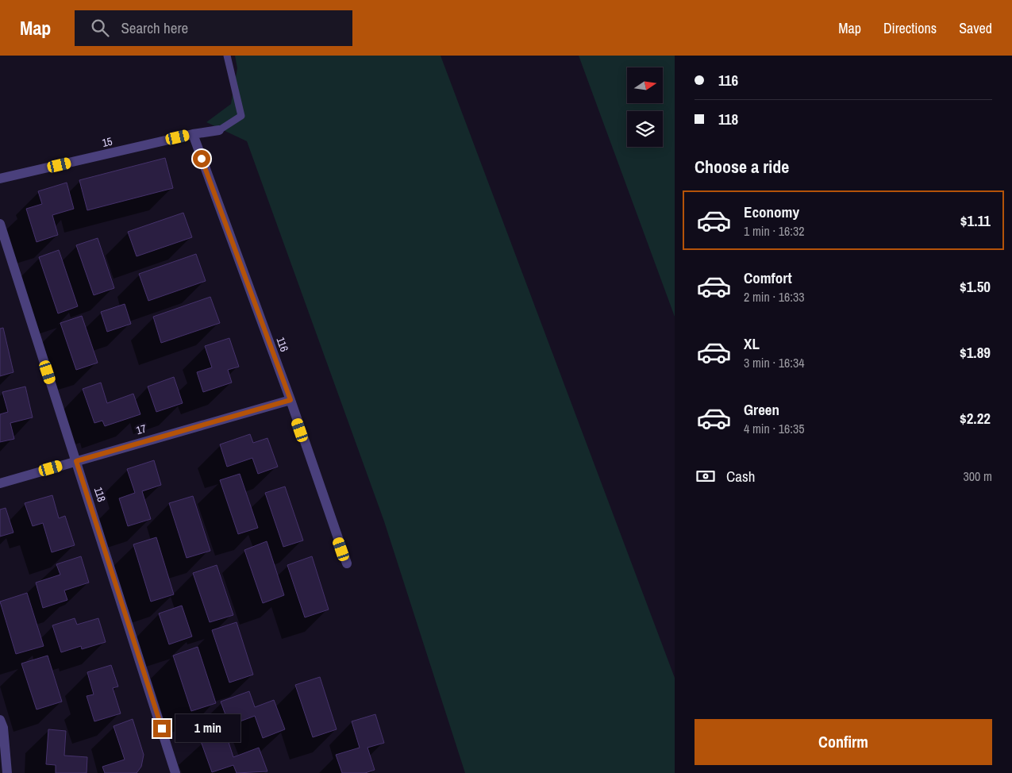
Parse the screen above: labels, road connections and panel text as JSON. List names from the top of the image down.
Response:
{
  "streets": {
    "street": [
      "15",
      "116",
      "17",
      "118"
    ]
  },
  "crossings": [
    ["15", "116"],
    ["116", "17"],
    ["17", "118"]
  ],
  "north": "right",
  "page": {
    "header": "Map",
    "search": "Search here",
    "nav": ["Map", "Directions", "Saved"],
    "banner": ["116", "118"],
    "heading": "Choose a ride",
    "list": [
      {
        "name": "Economy",
        "note": "1 min · 16:32",
        "value": "$1.11"
      },
      {
        "name": "Comfort",
        "note": "2 min · 16:33",
        "value": "$1.50"
      },
      {
        "name": "XL",
        "note": "3 min · 16:34",
        "value": "$1.89"
      },
      {
        "name": "Green",
        "note": "4 min · 16:35",
        "value": "$2.22"
      }
    ],
    "pay": ["Cash", "300 m"],
    "buttons": "Confirm",
    "bubble": "1 min"
  }
}
